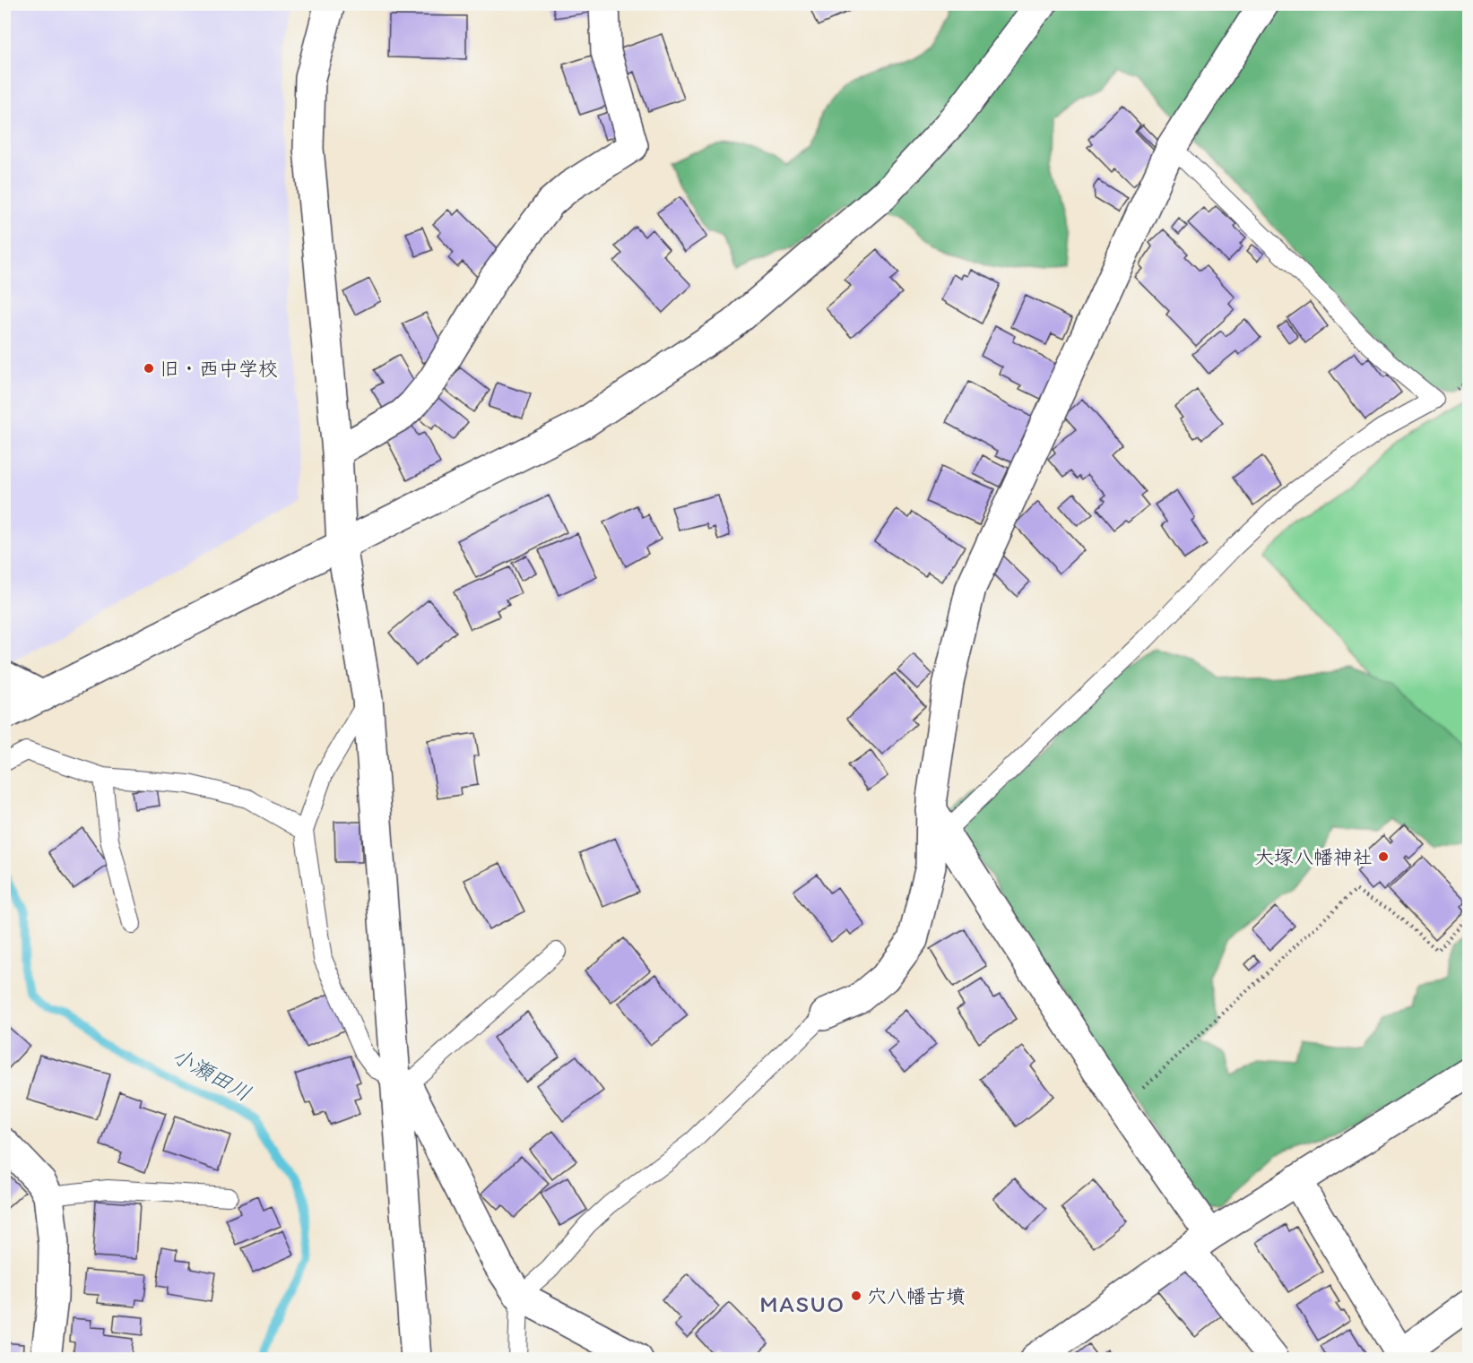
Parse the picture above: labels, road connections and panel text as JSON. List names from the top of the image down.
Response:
{
  "districts": ["MASUO"],
  "water": ["小瀬田川"],
  "places": ["旧・西中学校", "大塚八幡神社", "穴八幡古墳"]
}
